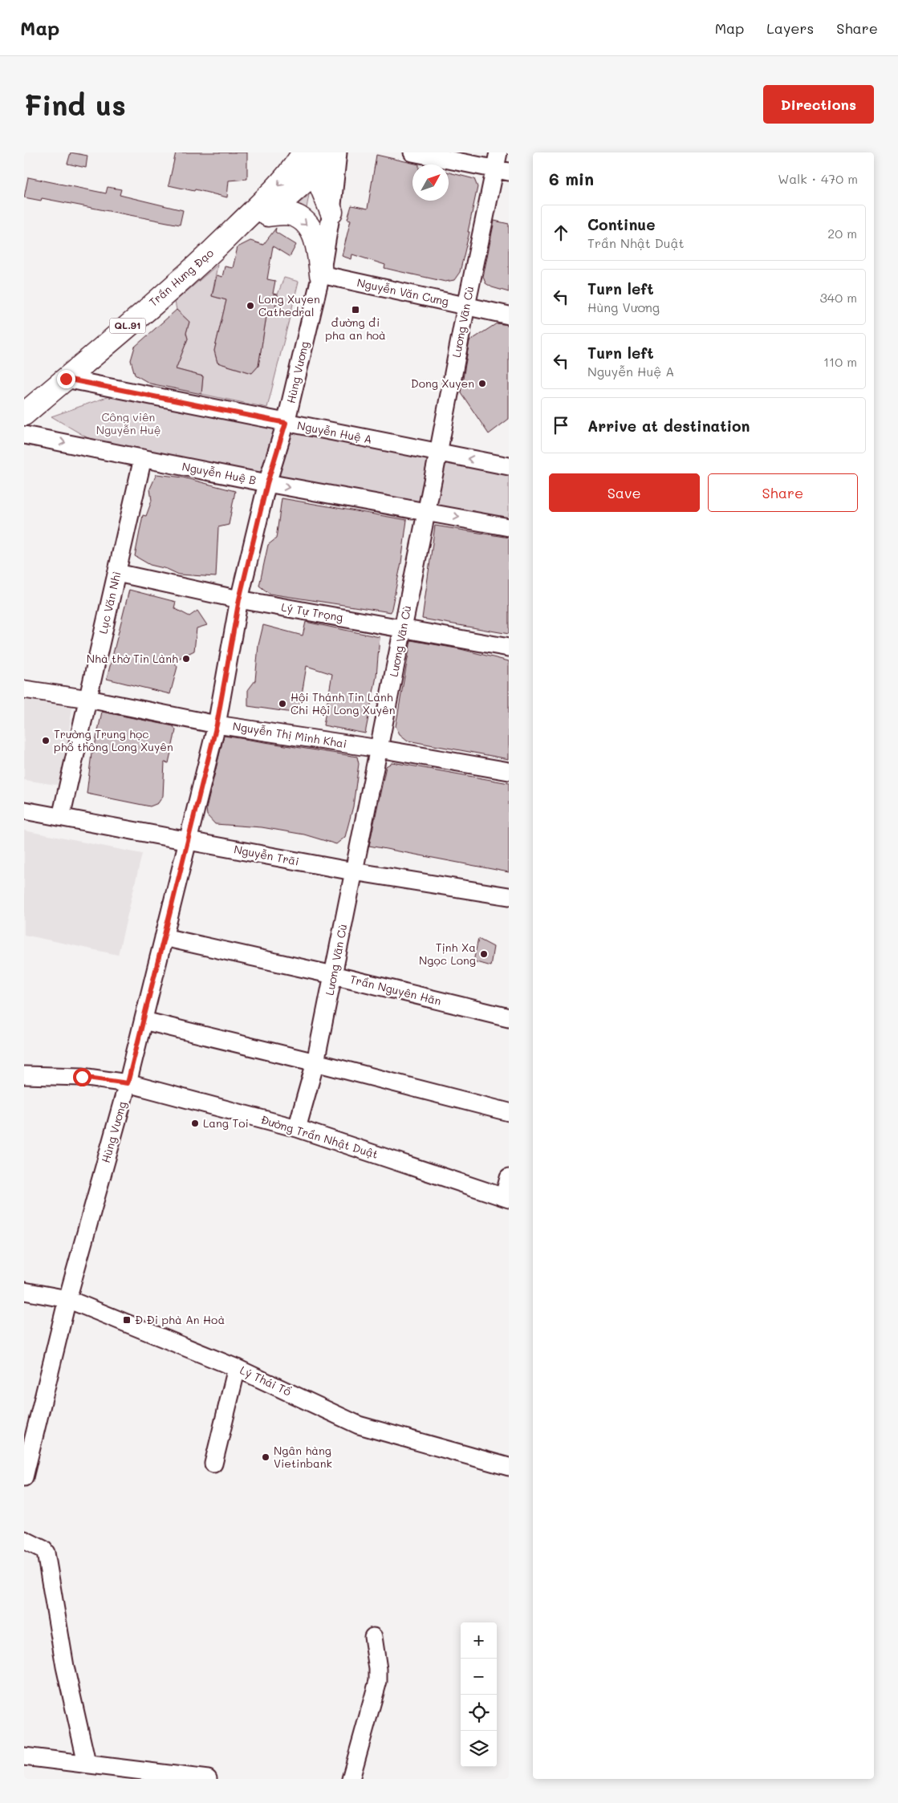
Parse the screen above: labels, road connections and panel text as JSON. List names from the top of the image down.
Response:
{
  "streets": {
    "highway": ["Trần Hưng Đạo", "QL.91"],
    "street": [
      "Nguyễn Văn Cưng",
      "Lương Vãn Cù",
      "Hùng Vương",
      "Nguyễn Huệ A",
      "Nguyễn Huệ B",
      "Lục Văn Nhì",
      "Lý Tự Trọng",
      "Nguyễn Thị Minh Khai",
      "Nguyễn Trãi",
      "Trần Nguyên Hãn",
      "Đường Trần Nhật Duật",
      "Lý Thái Tổ"
    ]
  },
  "crossings": [
    ["Trần Hưng Đạo", "QL.91"],
    ["Trần Hưng Đạo", "Nguyễn Huệ A"],
    ["Nguyễn Văn Cưng", "Lương Vãn Cù"],
    ["Nguyễn Văn Cưng", "Hùng Vương"],
    ["Lương Vãn Cù", "Nguyễn Huệ A"],
    ["Lương Vãn Cù", "Nguyễn Huệ B"],
    ["Lương Vãn Cù", "Lý Tự Trọng"],
    ["Lương Vãn Cù", "Nguyễn Thị Minh Khai"],
    ["Lương Vãn Cù", "Nguyễn Trãi"],
    ["Lương Vãn Cù", "Trần Nguyên Hãn"],
    ["Lương Vãn Cù", "Đường Trần Nhật Duật"],
    ["Hùng Vương", "Nguyễn Huệ A"],
    ["Hùng Vương", "Nguyễn Huệ B"],
    ["Hùng Vương", "Lý Tự Trọng"],
    ["Hùng Vương", "Nguyễn Thị Minh Khai"],
    ["Hùng Vương", "Nguyễn Trãi"],
    ["Hùng Vương", "Trần Nguyên Hãn"],
    ["Hùng Vương", "Đường Trần Nhật Duật"],
    ["Hùng Vương", "Lý Thái Tổ"],
    ["Nguyễn Huệ B", "Lục Văn Nhì"],
    ["Lục Văn Nhì", "Lý Tự Trọng"],
    ["Lục Văn Nhì", "Nguyễn Thị Minh Khai"],
    ["Lục Văn Nhì", "Nguyễn Trãi"]
  ],
  "one_way": ["Nguyễn Huệ B"],
  "parks": ["Công viên Nguyễn Huệ"],
  "places": {
    "other": [
      "Long Xuyen Cathedral",
      "Dong Xuyen",
      "Nhà thờ Tin Lành",
      "Hội Thánh Tin Lành Chi Hội Long Xuyên",
      "Trường Trung học phổ thông Long Xuyên",
      "Tịnh Xa Ngọc Long",
      "Lang Toi",
      "Ngân hàng Vietinbank"
    ],
    "transit": ["đường đi pha an hoà", "Đ Đi phà An Hoà"]
  },
  "north": "top right",
  "page": {
    "header": "Map",
    "nav": ["Map", "Layers", "Share"],
    "buttons": [
      "Directions",
      ["Save", "Share"]
    ],
    "title": "Find us",
    "heading": ["6 min", "Walk · 470 m"],
    "list": [
      ["Continue", "Trần Nhật Duật", "20 m"],
      ["Turn left", "Hùng Vương", "340 m"],
      ["Turn left", "Nguyễn Huệ A", "110 m"],
      "Arrive at destination"
    ],
    "map_buttons": ["+", "−"]
  }
}
